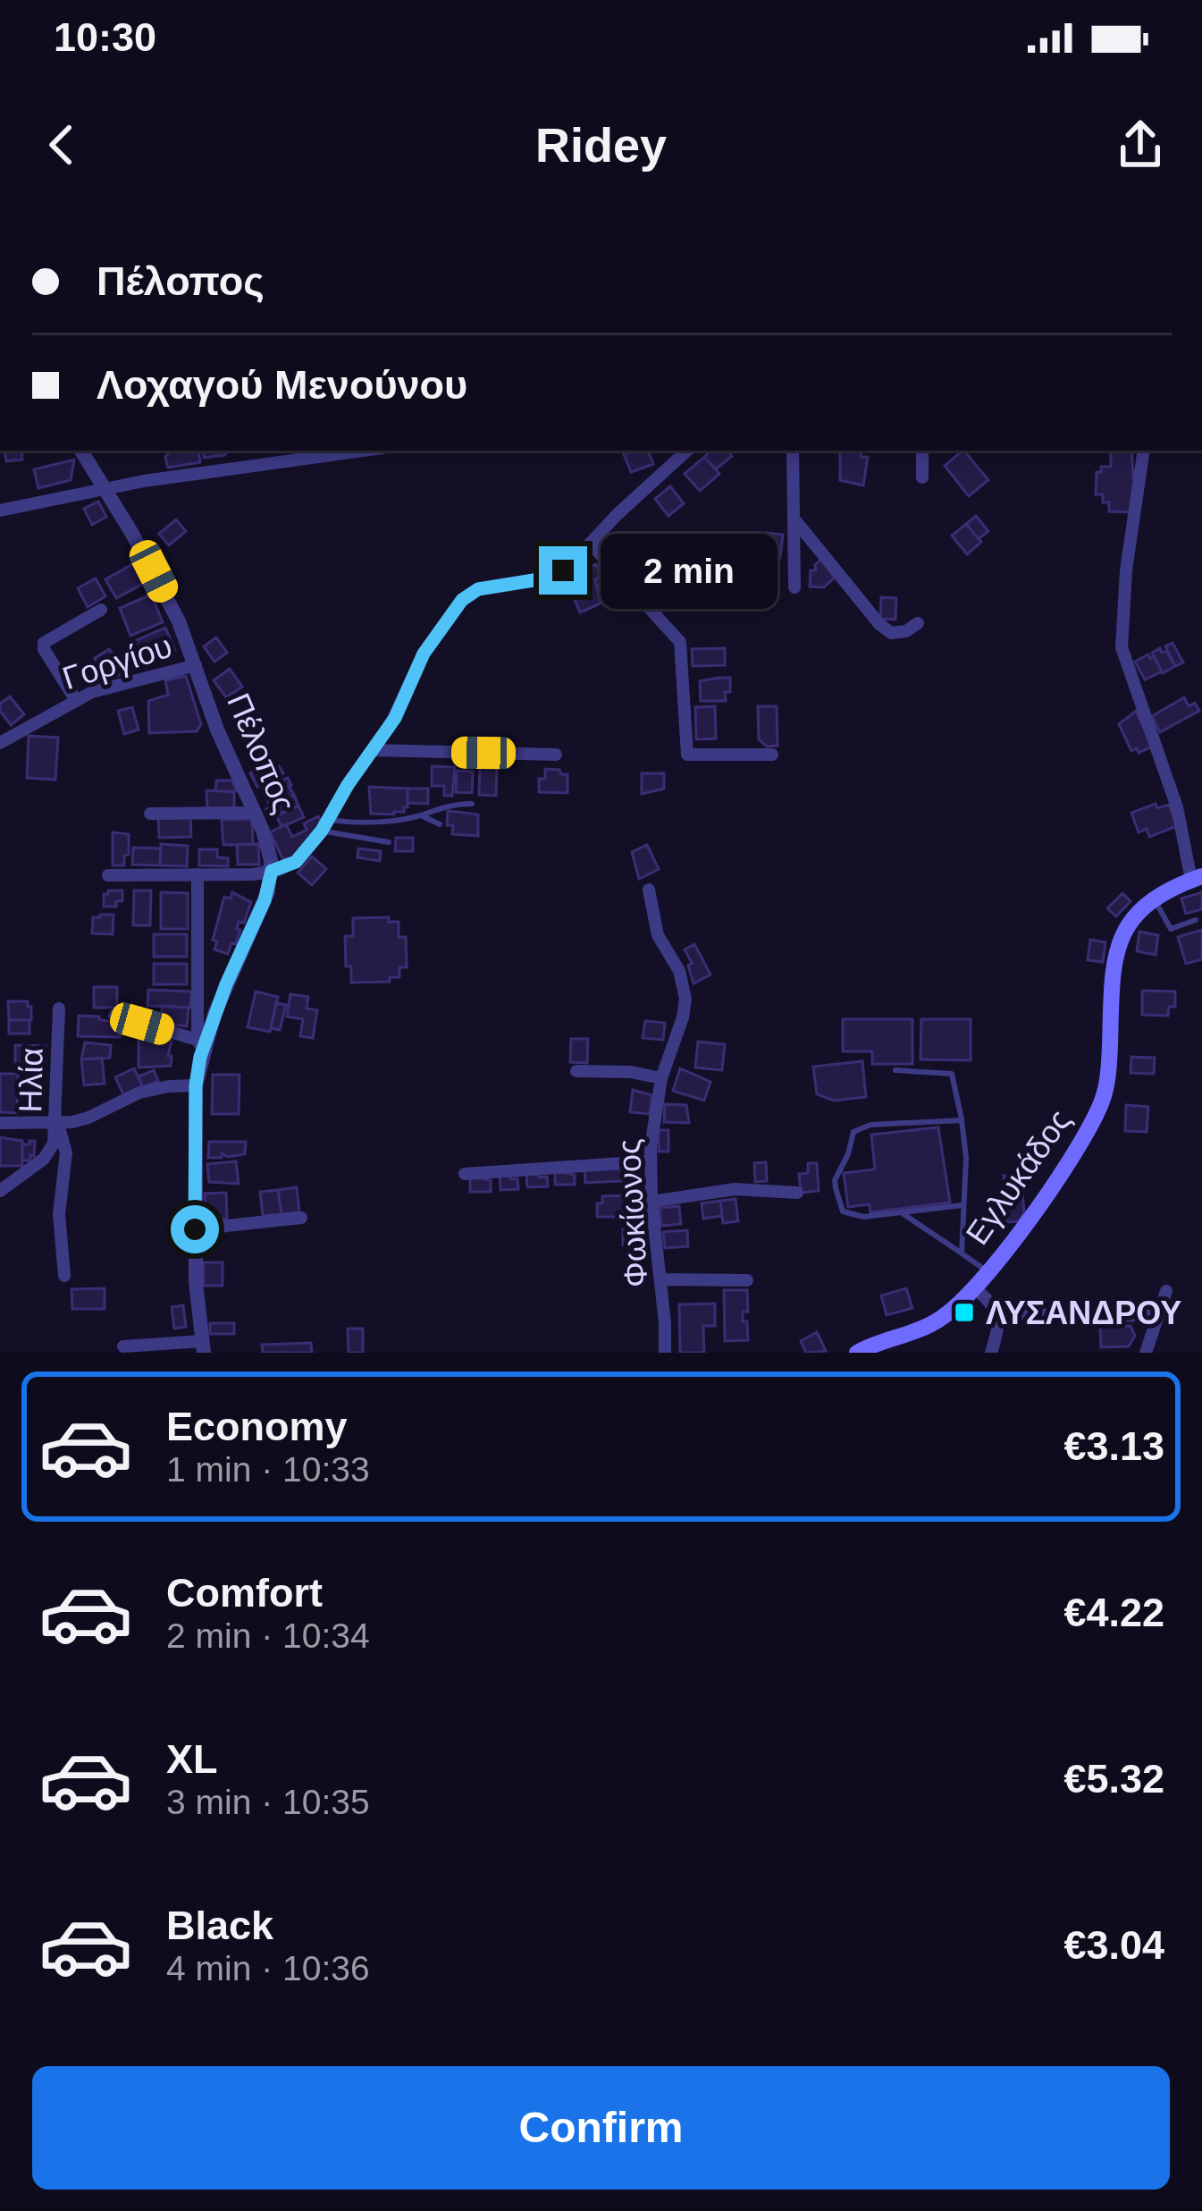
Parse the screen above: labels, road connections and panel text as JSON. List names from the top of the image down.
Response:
{
  "streets": {
    "main road": ["Εγλυκάδος"],
    "street": [
      "Γοργίου",
      "Πέλοπος",
      "Ηλία",
      "Φωκίωνος"
    ]
  },
  "crossings": [
    ["Γοργίου", "Πέλοπος"]
  ],
  "places": {
    "transit": ["ΛΥΣΑΝΔΡΟΥ"]
  },
  "page": {
    "status": "10:30",
    "header": "Ridey",
    "banner": ["Πέλοπος", "Λοχαγού Μενούνου"],
    "bubble": "2 min",
    "list": [
      {
        "name": "Economy",
        "note": "1 min · 10:33",
        "value": "€3.13"
      },
      {
        "name": "Comfort",
        "note": "2 min · 10:34",
        "value": "€4.22"
      },
      {
        "name": "XL",
        "note": "3 min · 10:35",
        "value": "€5.32"
      },
      {
        "name": "Black",
        "note": "4 min · 10:36",
        "value": "€3.04"
      }
    ],
    "buttons": "Confirm"
  }
}
